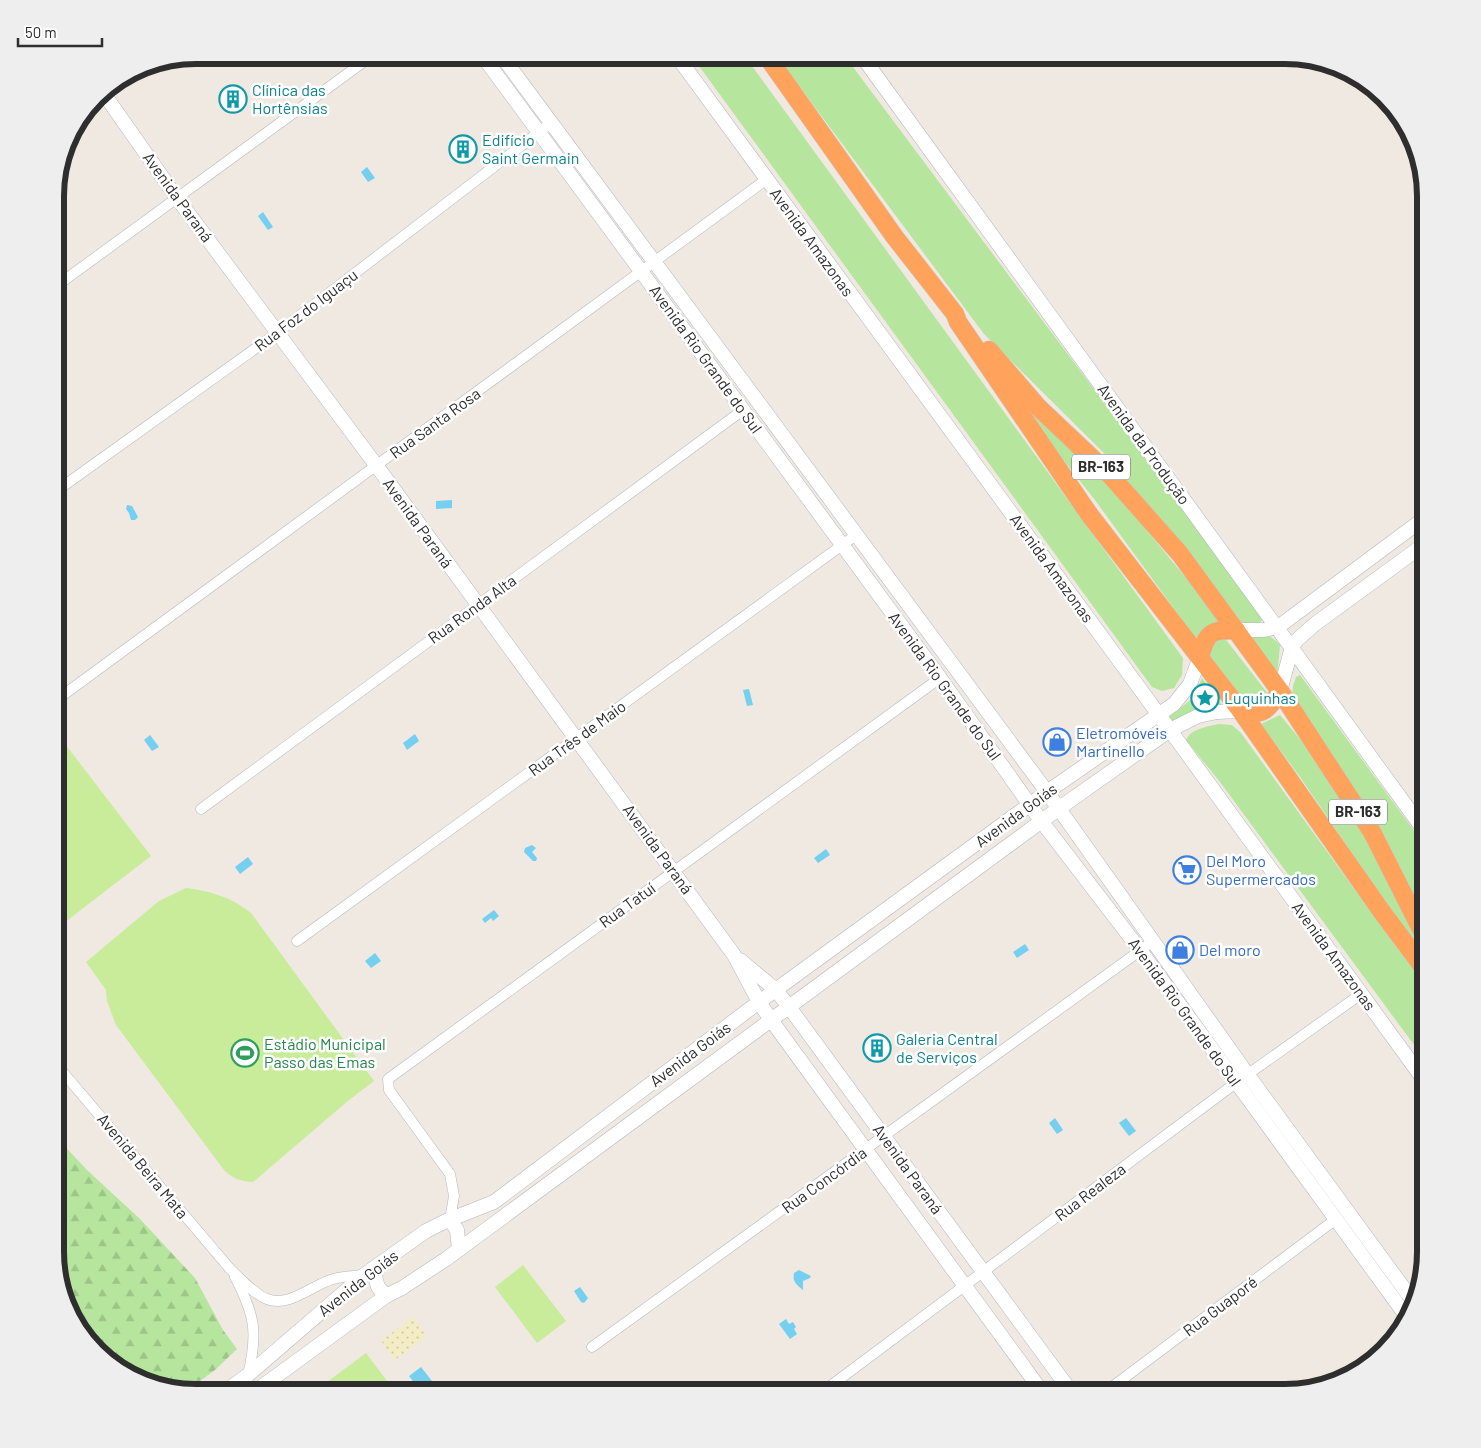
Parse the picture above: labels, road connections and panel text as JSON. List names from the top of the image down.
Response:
{
  "streets": {
    "highway": ["BR-163"],
    "street": [
      "Avenida Paraná",
      "Avenida Amazonas",
      "Rua Foz do Iguaçu",
      "Avenida Rio Grande do Sul",
      "Rua Santa Rosa",
      "Avenida da Produção",
      "Rua Ronda Alta",
      "Rua Três de Maio",
      "Avenida Goiás",
      "Rua Tatuí",
      "Avenida Beira Mata",
      "Rua Concórdia",
      "Rua Realeza",
      "Rua Guaporé"
    ]
  },
  "crossings": [
    ["Avenida Paraná", "Rua Foz do Iguaçu"],
    ["Avenida Paraná", "Rua Santa Rosa"],
    ["Avenida Paraná", "Rua Ronda Alta"],
    ["Avenida Paraná", "Rua Três de Maio"],
    ["Avenida Paraná", "Avenida Goiás"],
    ["Avenida Paraná", "Rua Tatuí"],
    ["Avenida Paraná", "Rua Concórdia"],
    ["Avenida Paraná", "Rua Realeza"],
    ["Avenida Amazonas", "Rua Santa Rosa"],
    ["Avenida Amazonas", "Avenida Goiás"],
    ["Avenida Amazonas", "Rua Realeza"],
    ["Rua Foz do Iguaçu", "Avenida Rio Grande do Sul"],
    ["Avenida Rio Grande do Sul", "Rua Santa Rosa"],
    ["Avenida Rio Grande do Sul", "Rua Ronda Alta"],
    ["Avenida Rio Grande do Sul", "Rua Três de Maio"],
    ["Avenida Rio Grande do Sul", "Avenida Goiás"],
    ["Avenida Rio Grande do Sul", "Rua Tatuí"],
    ["Avenida Rio Grande do Sul", "Rua Concórdia"],
    ["Avenida Rio Grande do Sul", "Rua Realeza"],
    ["Avenida Rio Grande do Sul", "Rua Guaporé"],
    ["BR-163", "Avenida Goiás"],
    ["Avenida Goiás", "Rua Tatuí"],
    ["Avenida Goiás", "Avenida Beira Mata"]
  ],
  "places": {
    "building": ["Clínica das Hortênsias", "Edifício Saint Germain", "Galeria Central de Serviços"],
    "place": ["Luquinhas"],
    "shop": ["Eletromóveis Martinello", "Del moro"],
    "supermarket": ["Del Moro Supermercados"],
    "sports": ["Estádio Municipal Passo das Emas"]
  },
  "scale_bar": "50 m"
}
